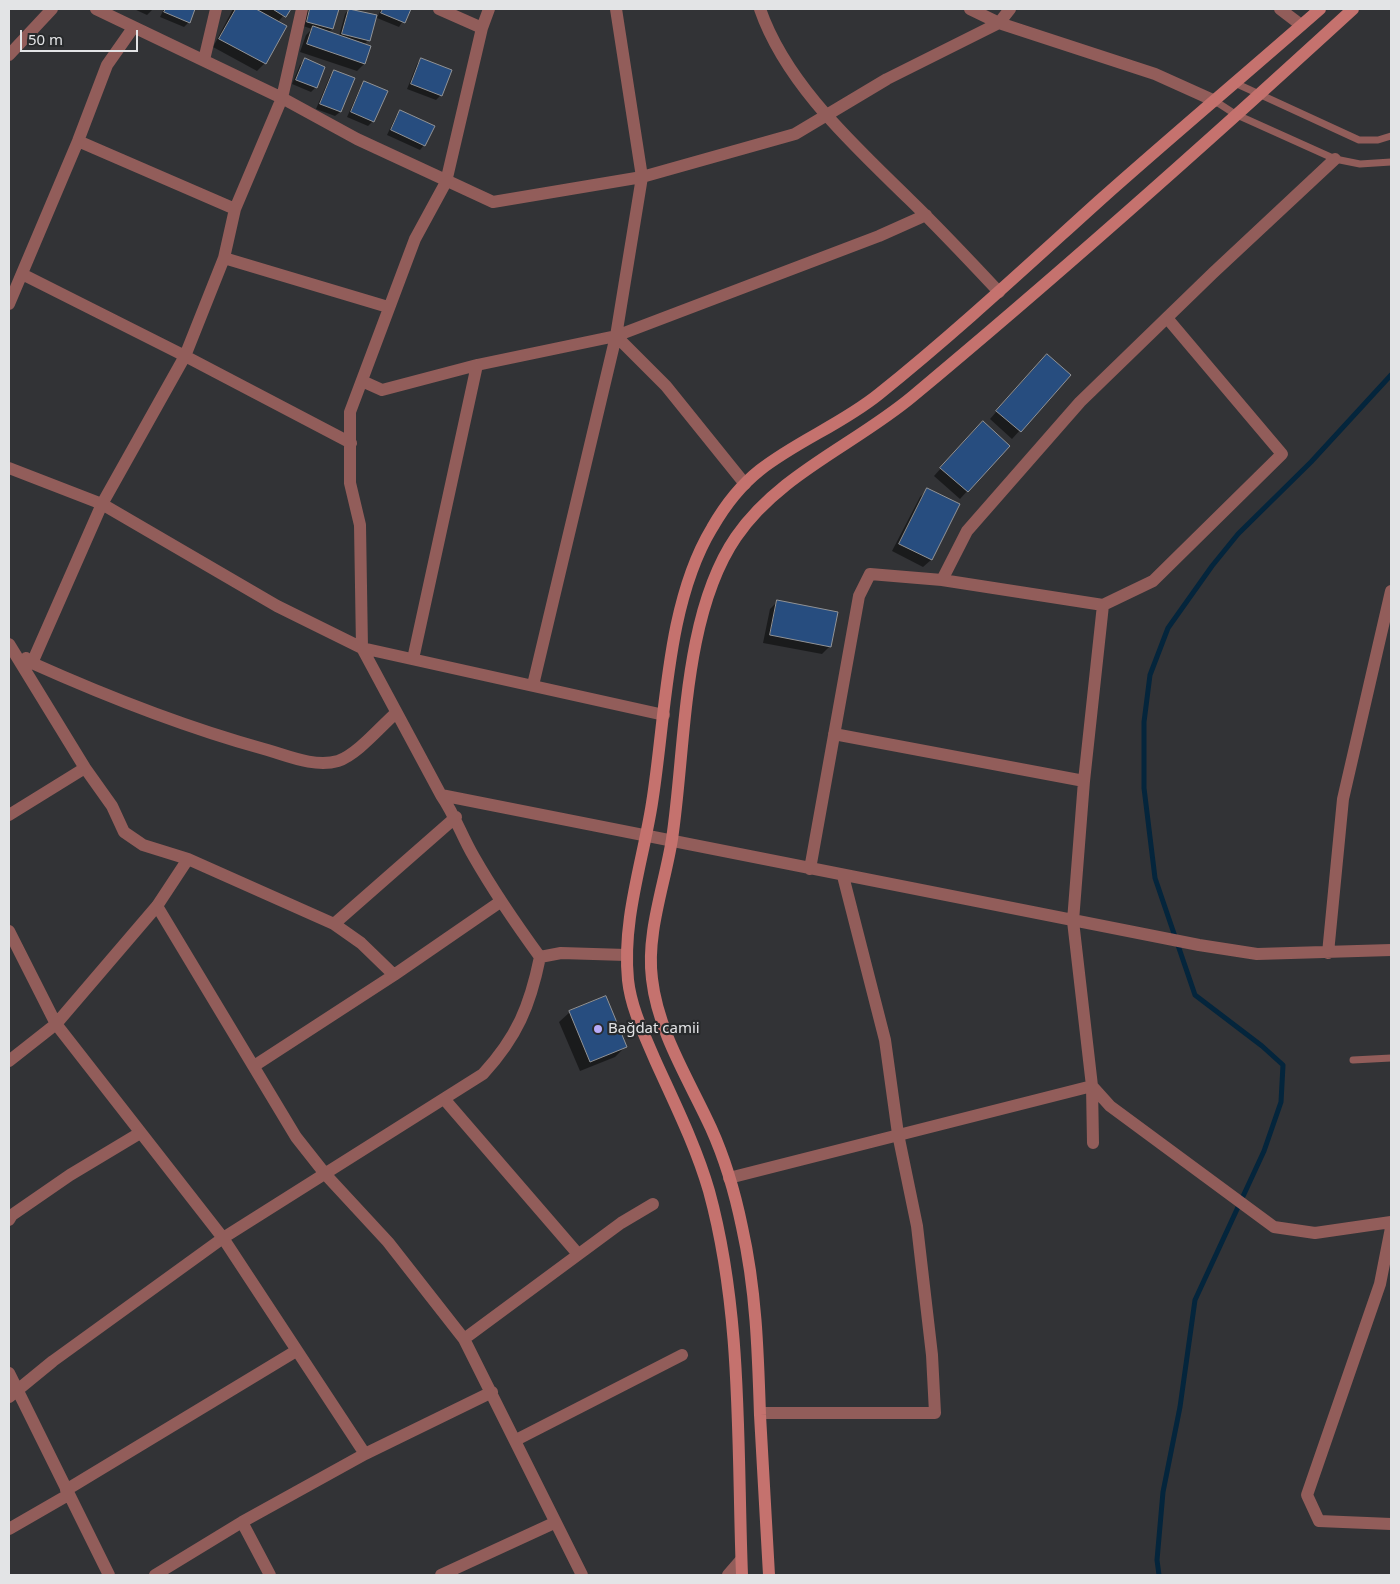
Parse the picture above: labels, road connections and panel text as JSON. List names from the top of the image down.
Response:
{
  "places": ["Bağdat camii"],
  "scale_bar": "50 m"
}
